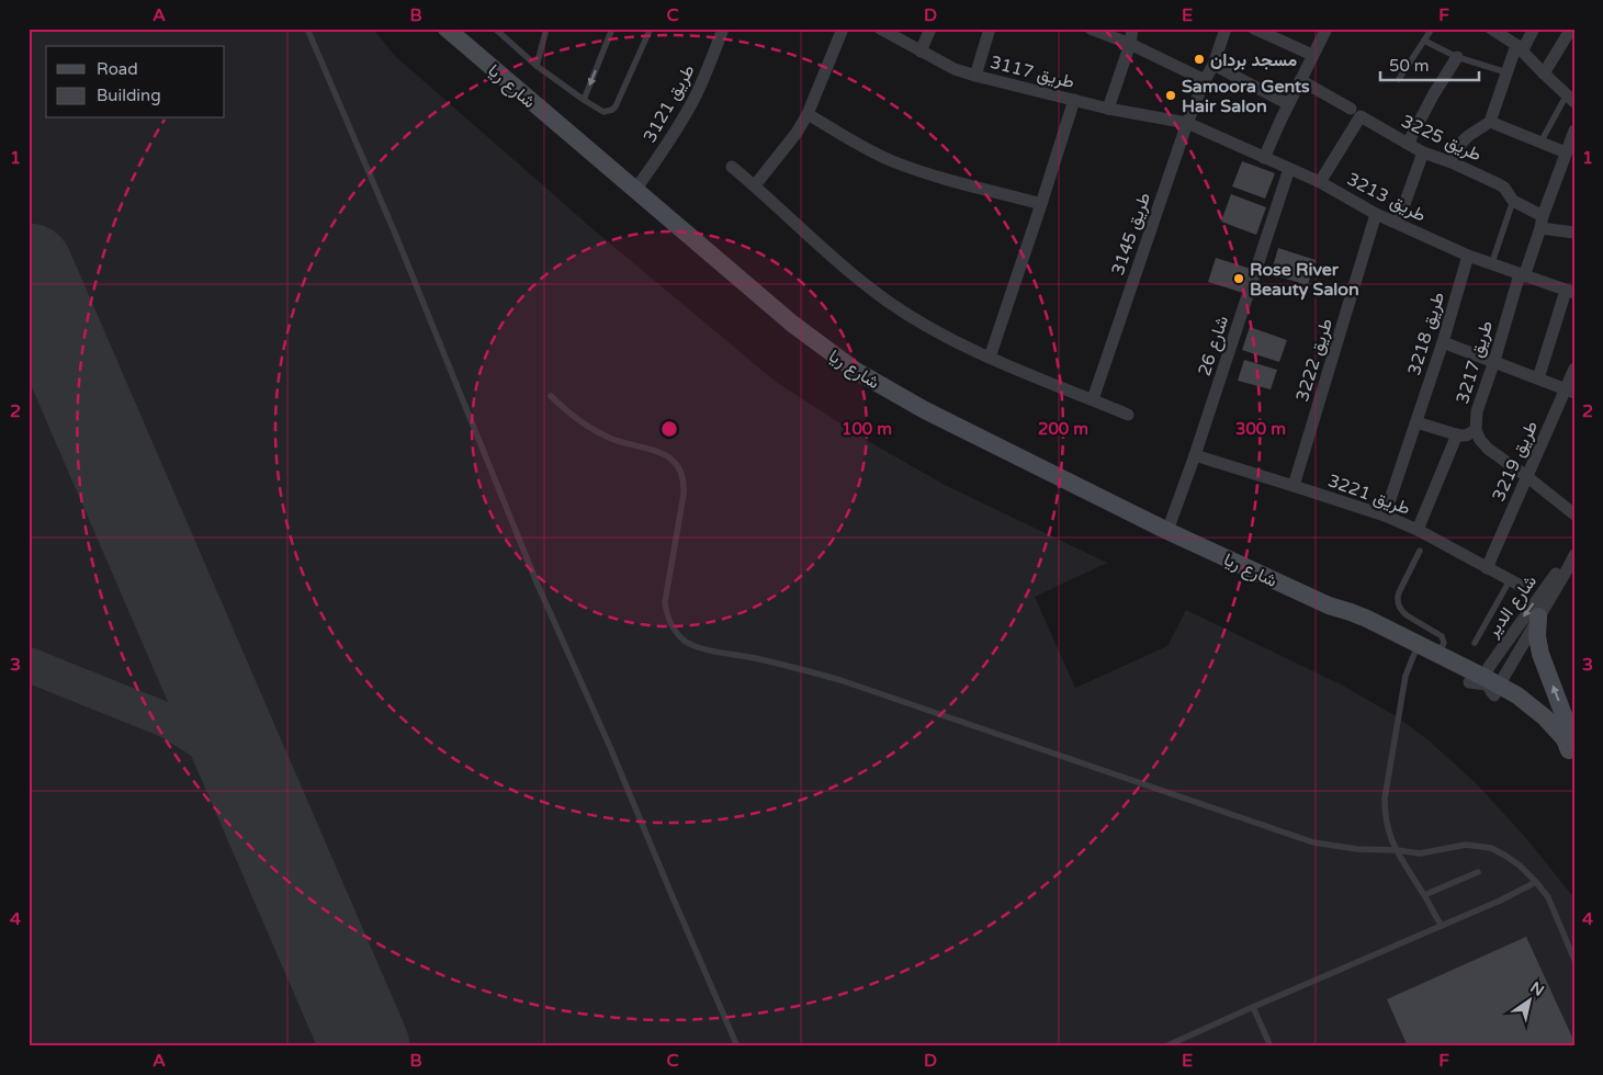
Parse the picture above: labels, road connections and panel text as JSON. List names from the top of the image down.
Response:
{
  "streets": {
    "main road": ["شارع ريا"],
    "street": [
      "طريق 3117",
      "طريق 3121",
      "طريق 3225",
      "طريق 3213",
      "طريق 3145",
      "طريق 3218",
      "شارع 26",
      "طريق 3222",
      "طريق 3217",
      "طريق 3219",
      "طريق 3221",
      "شارع الدير"
    ]
  },
  "crossings": [
    ["طريق 3117", "طريق 3213"],
    ["طريق 3117", "طريق 3145"],
    ["شارع ريا", "طريق 3121"],
    ["شارع ريا", "شارع 26"],
    ["شارع ريا", "شارع الدير"],
    ["طريق 3225", "طريق 3213"],
    ["طريق 3225", "طريق 3217"],
    ["طريق 3213", "طريق 3145"],
    ["طريق 3213", "طريق 3218"],
    ["طريق 3213", "شارع 26"],
    ["طريق 3213", "طريق 3222"],
    ["طريق 3213", "طريق 3217"],
    ["طريق 3218", "طريق 3221"],
    ["شارع 26", "طريق 3221"],
    ["طريق 3222", "طريق 3221"],
    ["طريق 3217", "طريق 3219"],
    ["طريق 3219", "طريق 3221"]
  ],
  "places": ["مسجد بردان", "Samoora Gents Hair Salon", "Rose River Beauty Salon"],
  "legend": ["Road", "Building"],
  "scale_bar": "50 m",
  "north": "top right",
  "grid": {
    "columns": [
      "A",
      "B",
      "C",
      "D",
      "E",
      "F"
    ],
    "rows": [
      "1",
      "2",
      "3",
      "4"
    ]
  },
  "rings": ["100 m", "200 m", "300 m"]
}
